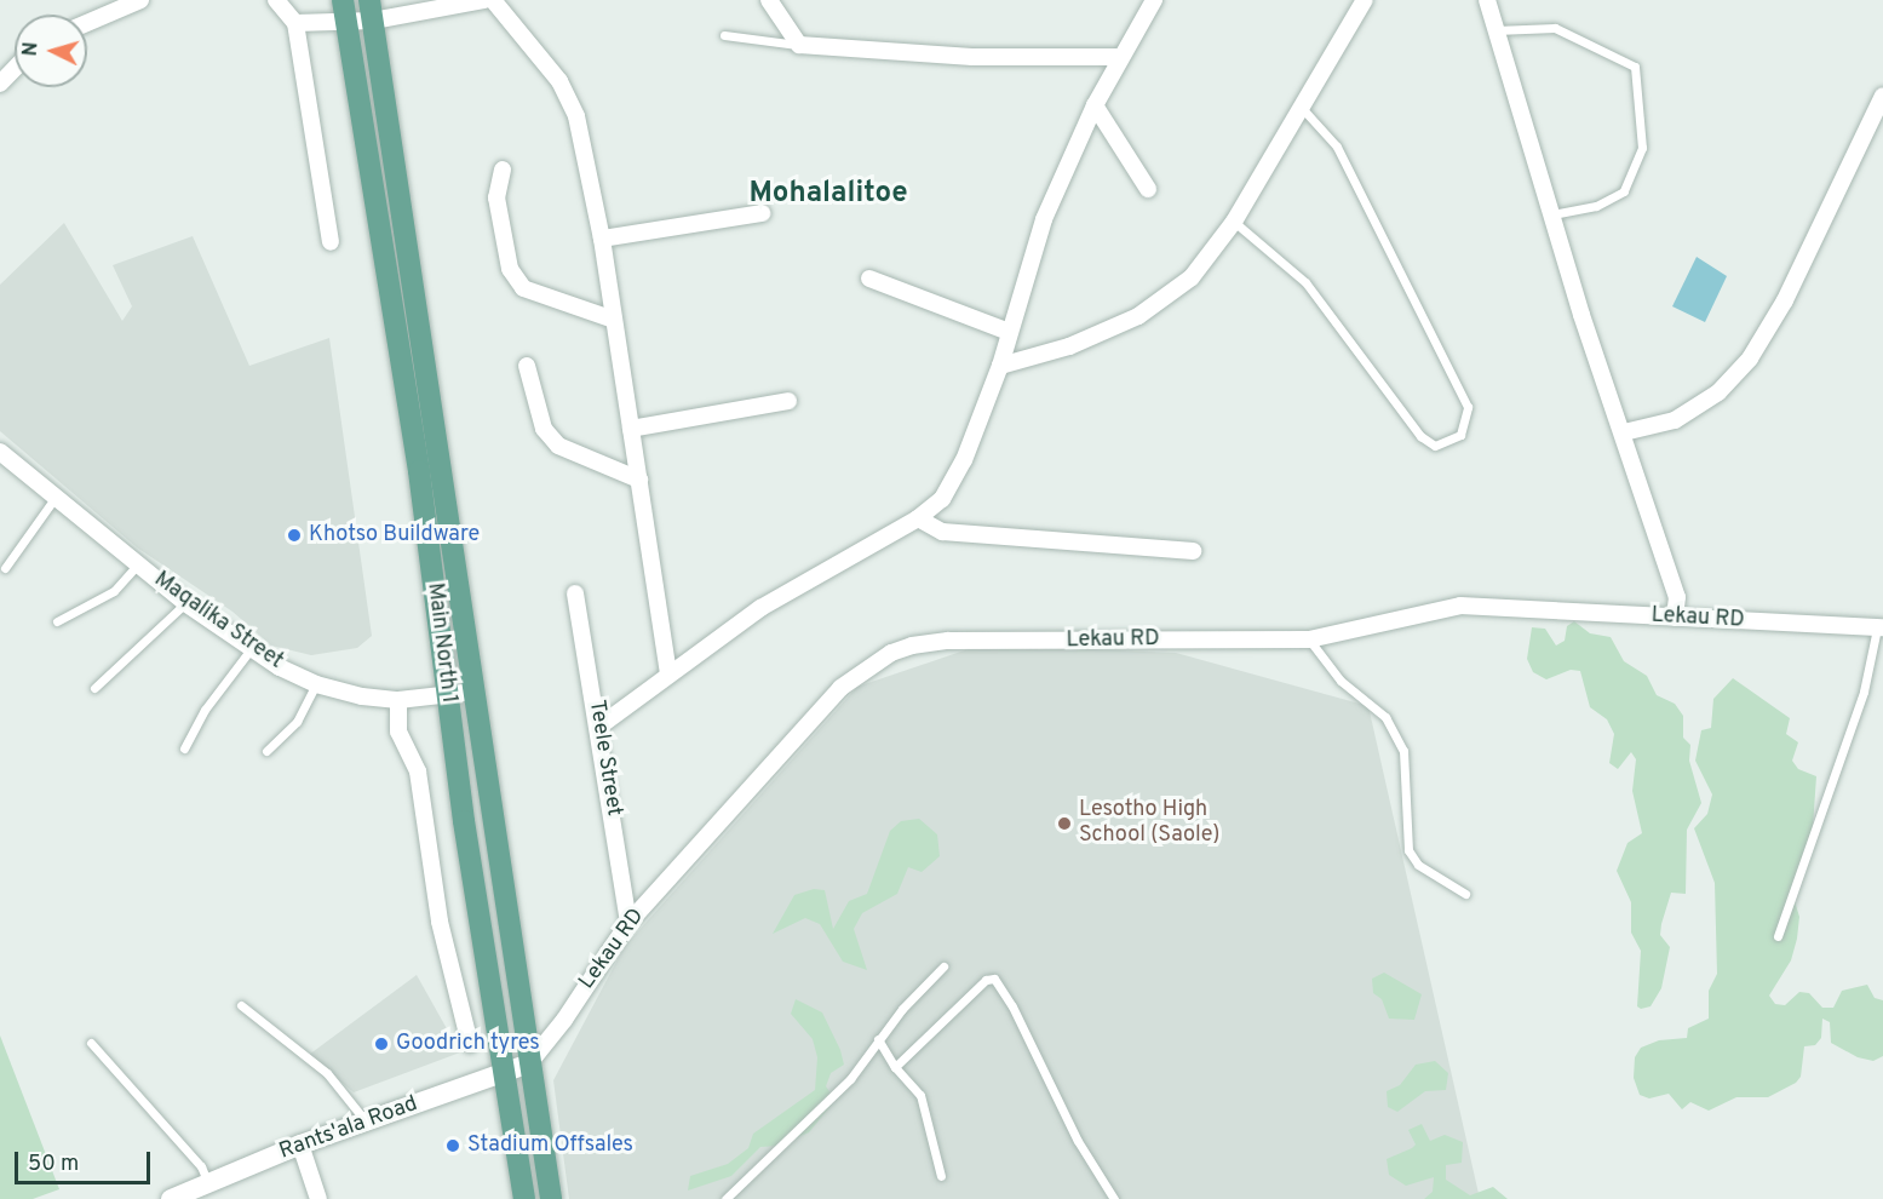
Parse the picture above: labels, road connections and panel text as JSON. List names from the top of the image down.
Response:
{
  "streets": {
    "main road": ["Main North 1"],
    "street": [
      "Lekau RD",
      "Maqalika Street",
      "Teele Street",
      "Rants'ala Road"
    ]
  },
  "crossings": [
    ["Lekau RD", "Main North 1"],
    ["Lekau RD", "Teele Street"],
    ["Lekau RD", "Rants'ala Road"],
    ["Maqalika Street", "Main North 1"],
    ["Main North 1", "Rants'ala Road"]
  ],
  "districts": ["Mohalalitoe"],
  "places": [
    "Khotso Buildware",
    "Lesotho High School (Saole)",
    "Goodrich tyres",
    "Stadium Offsales"
  ],
  "scale_bar": "50 m",
  "north": "left"
}
